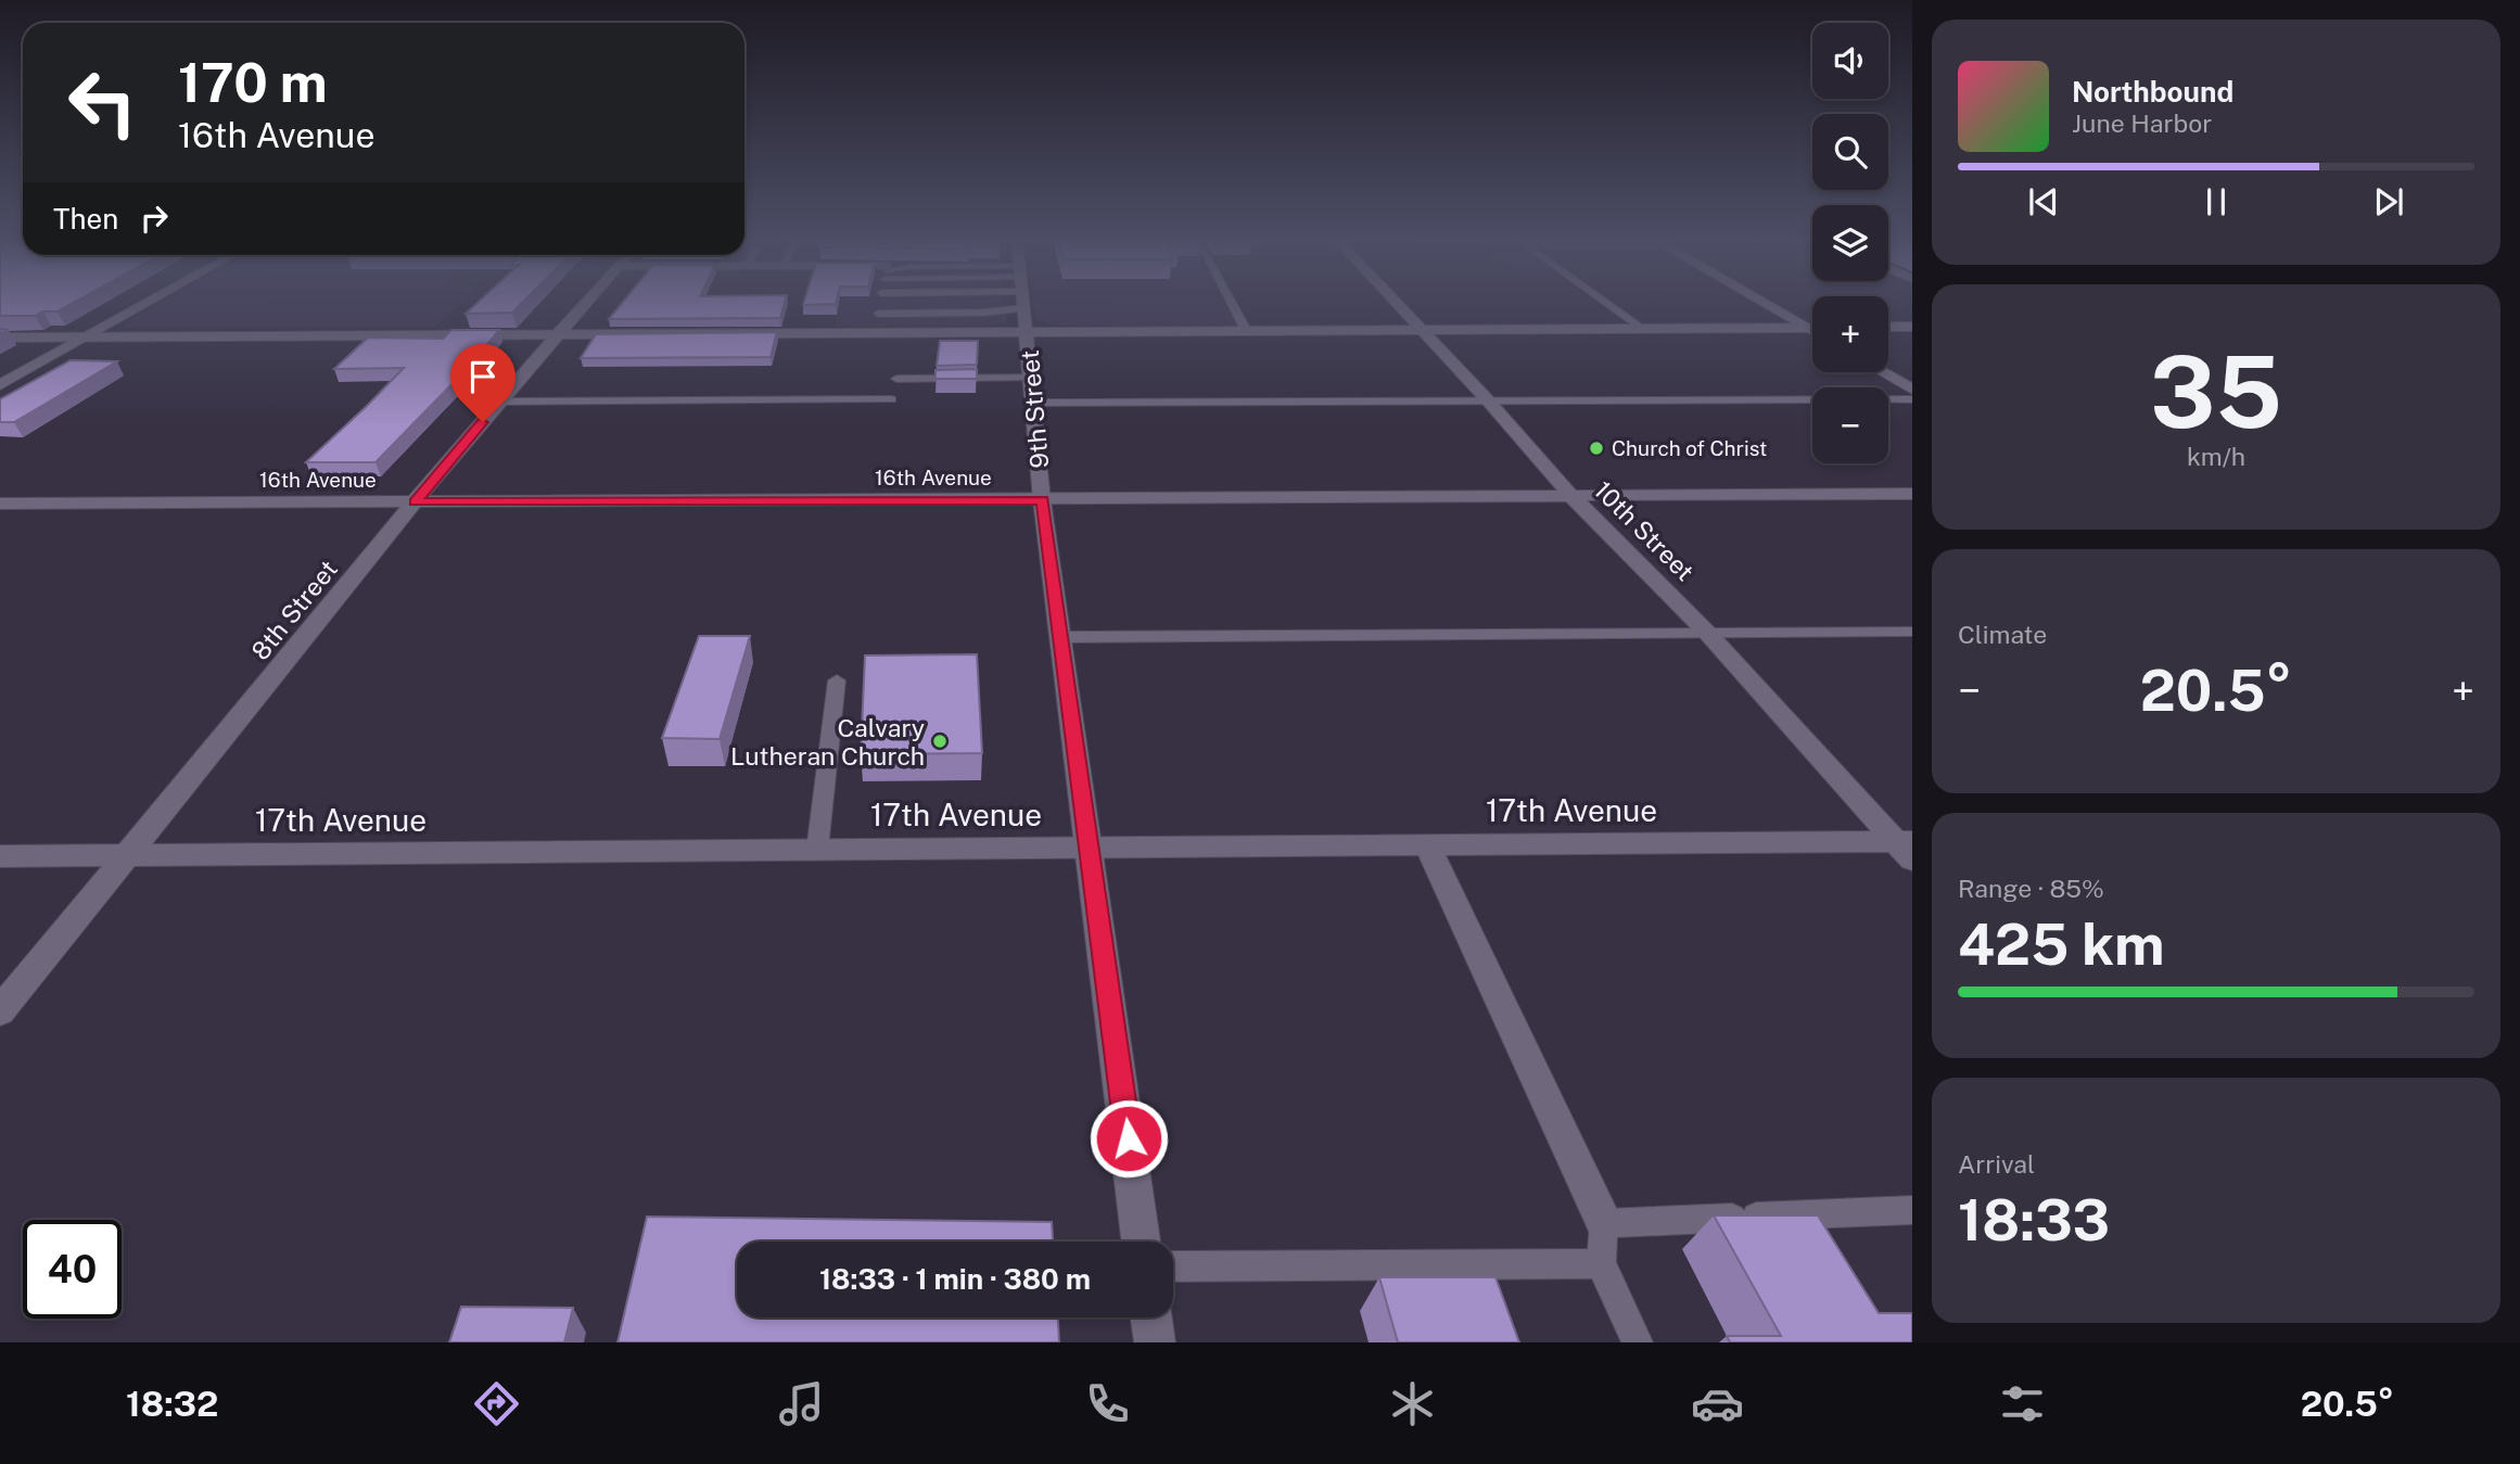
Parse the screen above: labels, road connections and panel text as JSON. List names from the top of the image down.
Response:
{
  "streets": {
    "street": [
      "9th Street",
      "16th Avenue",
      "10th Street",
      "8th Street",
      "17th Avenue"
    ]
  },
  "crossings": [
    ["9th Street", "16th Avenue"],
    ["9th Street", "17th Avenue"],
    ["16th Avenue", "10th Street"],
    ["16th Avenue", "8th Street"],
    ["10th Street", "17th Avenue"],
    ["8th Street", "17th Avenue"]
  ],
  "places": ["Church of Christ", "Calvary Lutheran Church"],
  "page": {
    "map_buttons": ["+", "−"],
    "turn": ["170 m", "16th Avenue"],
    "song": ["Northbound", "June Harbor"],
    "then": "Then",
    "tile": [
      ["35", "km/h"],
      "Climate",
      ["Range · 85%", "425 km"],
      ["Arrival", "18:33"]
    ],
    "heat": ["−", "20.5°", "+"],
    "limit": "40",
    "trip": "18:33 · 1 min · 380 m",
    "tabs": ["18:32", "20.5°"]
  }
}
